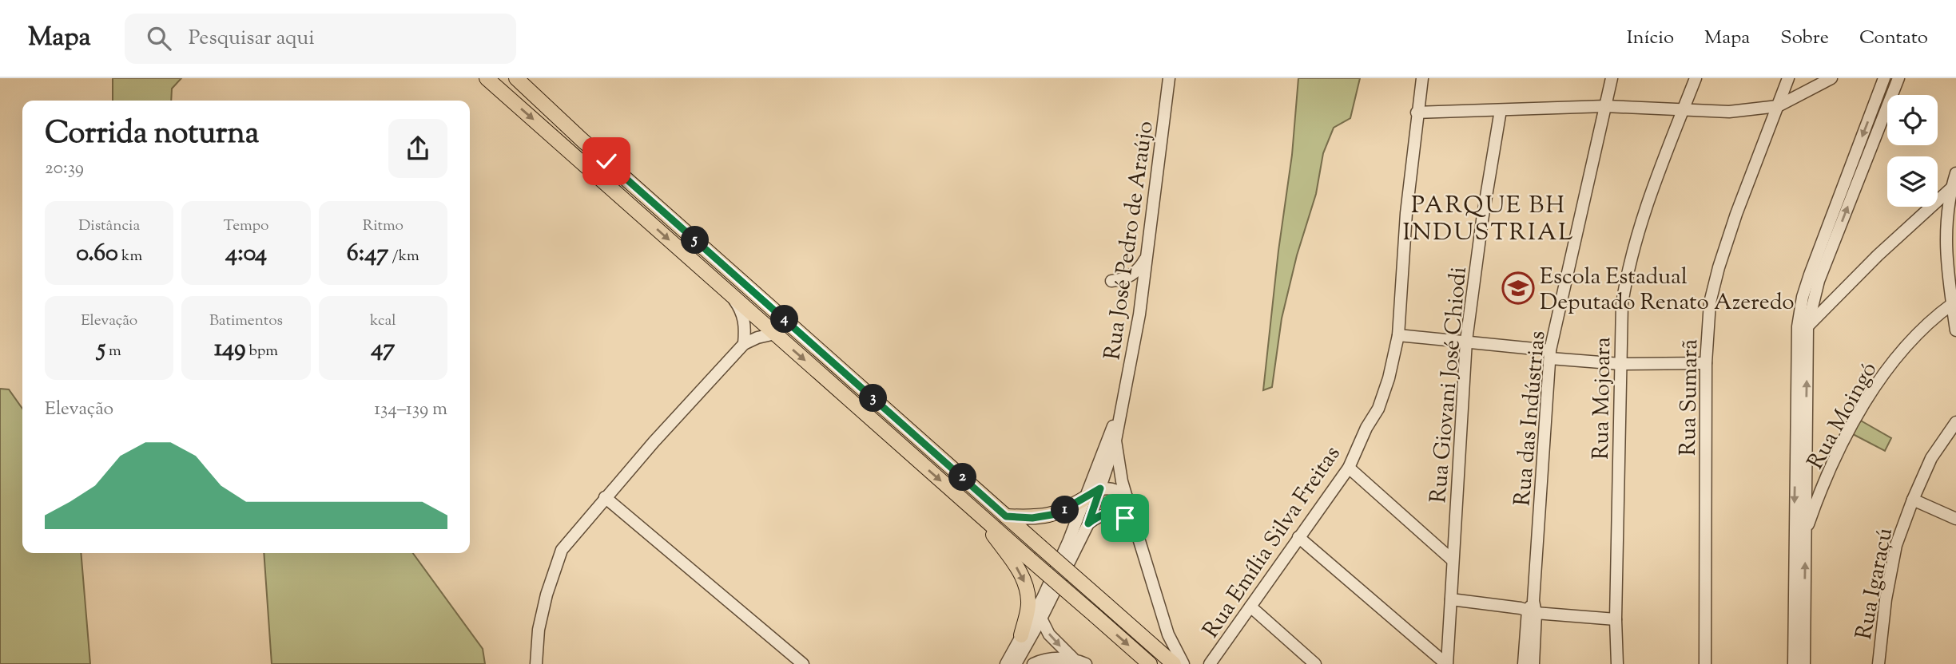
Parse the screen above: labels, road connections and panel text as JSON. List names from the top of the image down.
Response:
{
  "streets": {
    "street": [
      "Rua José Pedro de Araújo",
      "Rua Giovani José Chiodi",
      "Rua Sumarã",
      "Rua Mojoara",
      "Rua Moingó",
      "Rua das Indústrias",
      "Rua Emília Silva Freitas",
      "Rua Igaraçú"
    ]
  },
  "districts": ["PARQUE BH INDUSTRIAL"],
  "places": {
    "school or university": ["Escola Estadual Deputado Renato Azeredo"]
  },
  "page": {
    "header": "Mapa",
    "search": "Pesquisar aqui",
    "nav": [
      "Início",
      "Mapa",
      "Sobre",
      "Contato"
    ],
    "heading": ["Corrida noturna", "20:39"],
    "stats": [
      ["Distância", "0.60 km"],
      ["Tempo", "4:04"],
      ["Ritmo", "6:47 /km"],
      ["Elevação", "5 m"],
      ["Batimentos", "149 bpm"],
      ["kcal", "47"]
    ],
    "pins": [
      "5",
      "4",
      "3",
      "2",
      "1"
    ],
    "chart": ["Elevação", "134–139 m"]
  }
}
